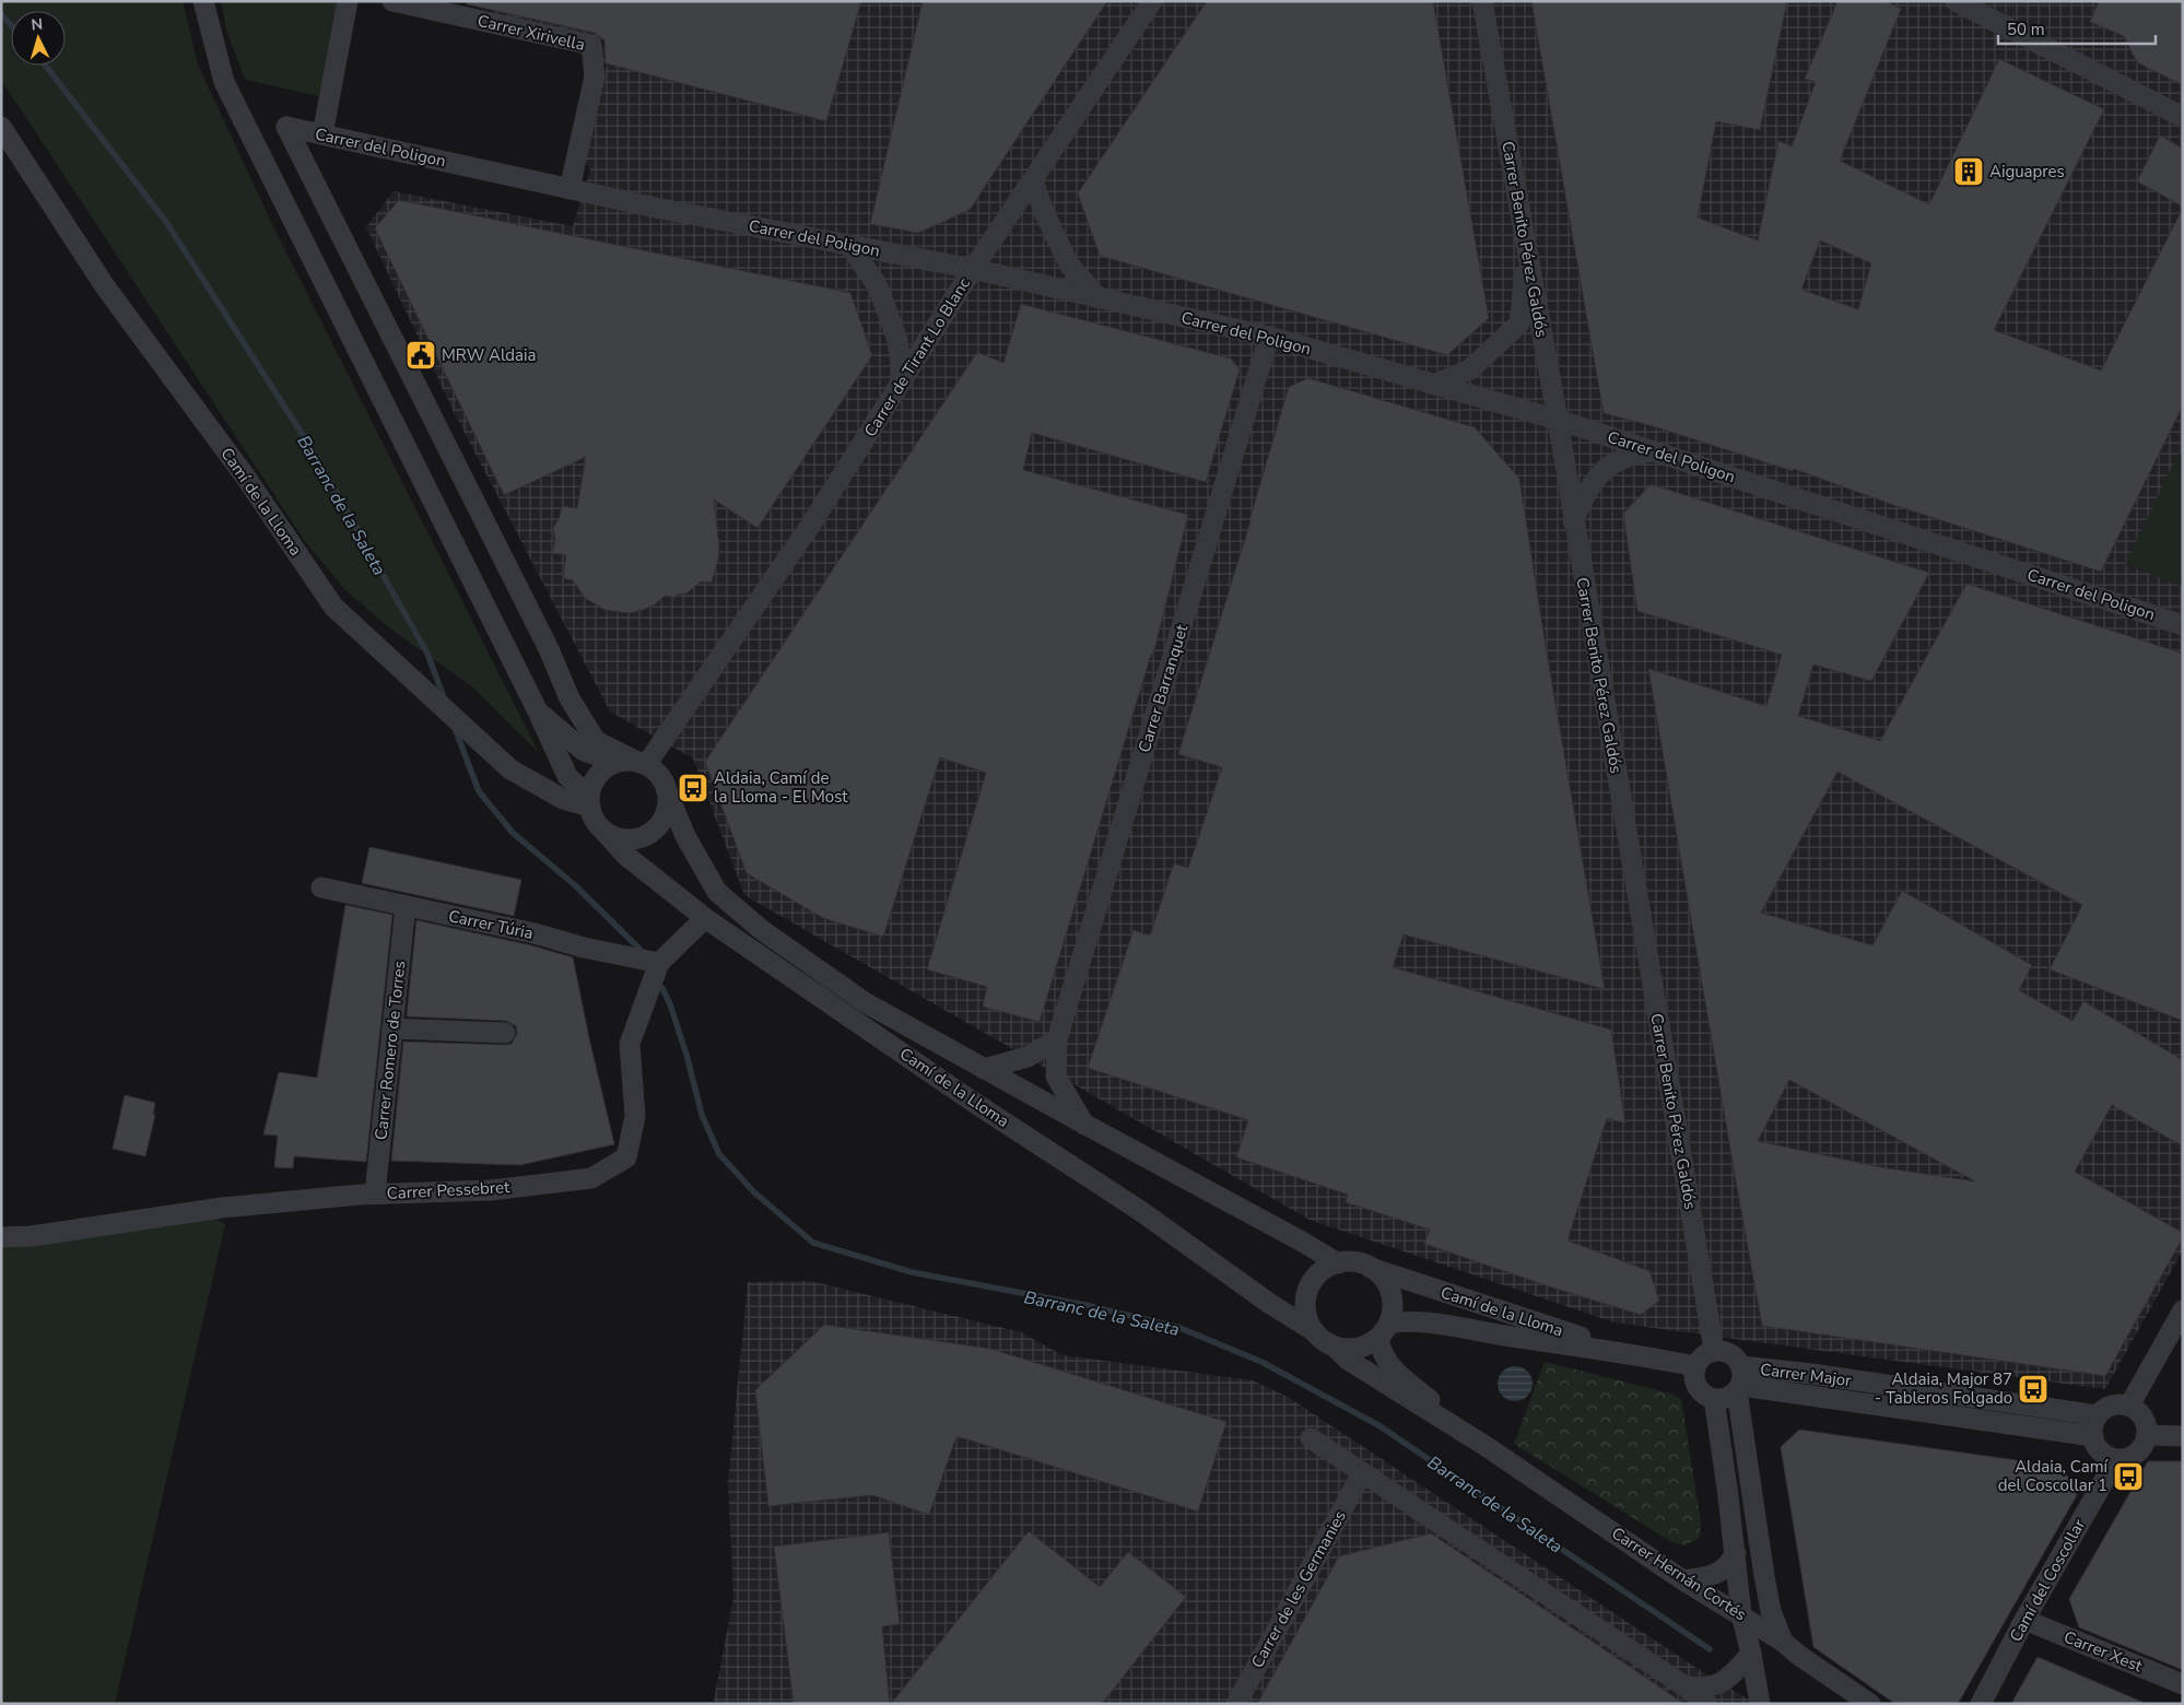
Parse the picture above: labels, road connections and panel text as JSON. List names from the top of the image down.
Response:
{
  "streets": {
    "street": [
      "Carrer Xirivella",
      "Carrer del Poligon",
      "Carrer Benito Pérez Galdós",
      "Carrer de Tirant Lo Blanc",
      "Camí de la Lloma",
      "Carrer Barranquet",
      "Carrer Túria",
      "Carrer Romero de Torres",
      "Carrer Pessebret",
      "Carrer Major",
      "Carrer Hernán Cortés",
      "Camí del Coscollar",
      "Carrer de les Germanies",
      "Carrer Xest"
    ]
  },
  "crossings": [
    ["Carrer Xirivella", "Carrer del Poligon"],
    ["Carrer del Poligon", "Carrer Benito Pérez Galdós"],
    ["Carrer del Poligon", "Carrer de Tirant Lo Blanc"],
    ["Carrer del Poligon", "Camí de la Lloma"],
    ["Carrer del Poligon", "Carrer Barranquet"],
    ["Carrer Benito Pérez Galdós", "Camí de la Lloma"],
    ["Carrer Benito Pérez Galdós", "Carrer Major"],
    ["Carrer de Tirant Lo Blanc", "Camí de la Lloma"],
    ["Camí de la Lloma", "Carrer Barranquet"],
    ["Camí de la Lloma", "Carrer Pessebret"],
    ["Camí de la Lloma", "Carrer Major"],
    ["Camí de la Lloma", "Carrer Hernán Cortés"],
    ["Carrer Túria", "Carrer Romero de Torres"],
    ["Carrer Túria", "Carrer Pessebret"],
    ["Carrer Romero de Torres", "Carrer Pessebret"],
    ["Carrer Major", "Camí del Coscollar"],
    ["Camí del Coscollar", "Carrer Xest"]
  ],
  "water": ["Barranc de la Saleta"],
  "places": {
    "building": ["Aiguapres"],
    "public building": ["MRW Aldaia"],
    "bus stop": ["Aldaia, Camí de la Lloma - El Most", "Aldaia, Major 87 - Tableros Folgado", "Aldaia, Camí del Coscollar 1"]
  },
  "scale_bar": "50 m",
  "north": "top"
}
